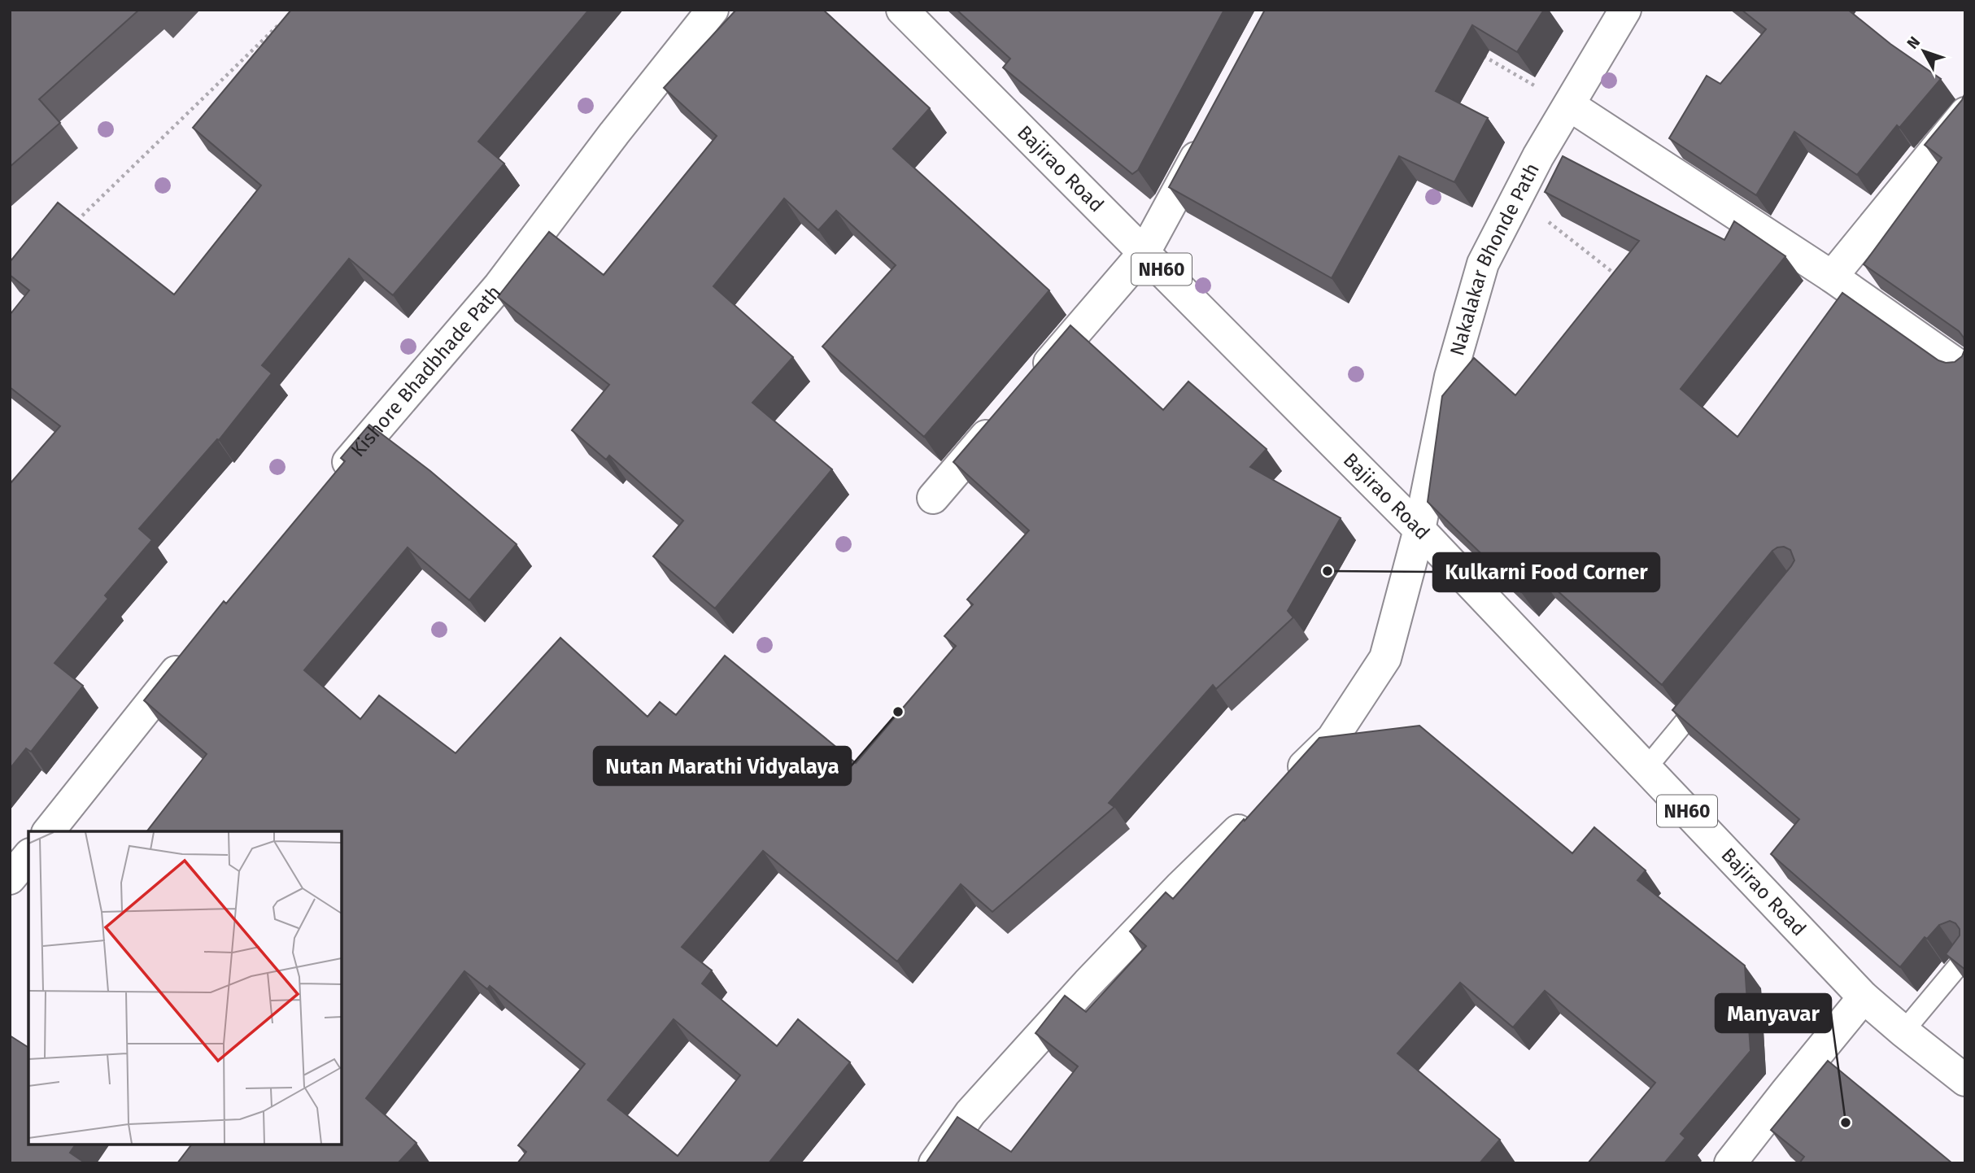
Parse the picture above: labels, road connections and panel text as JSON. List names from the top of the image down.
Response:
{
  "streets": {
    "main road": [
      "Bajirao Road",
      "Nakalakar Bhonde Path",
      "NH60",
      "Kishore Bhadbhade Path"
    ]
  },
  "crossings": [
    ["Bajirao Road", "Nakalakar Bhonde Path"]
  ],
  "places": ["Kulkarni Food Corner", "Nutan Marathi Vidyalaya", "Manyavar"],
  "north": "top left"
}
